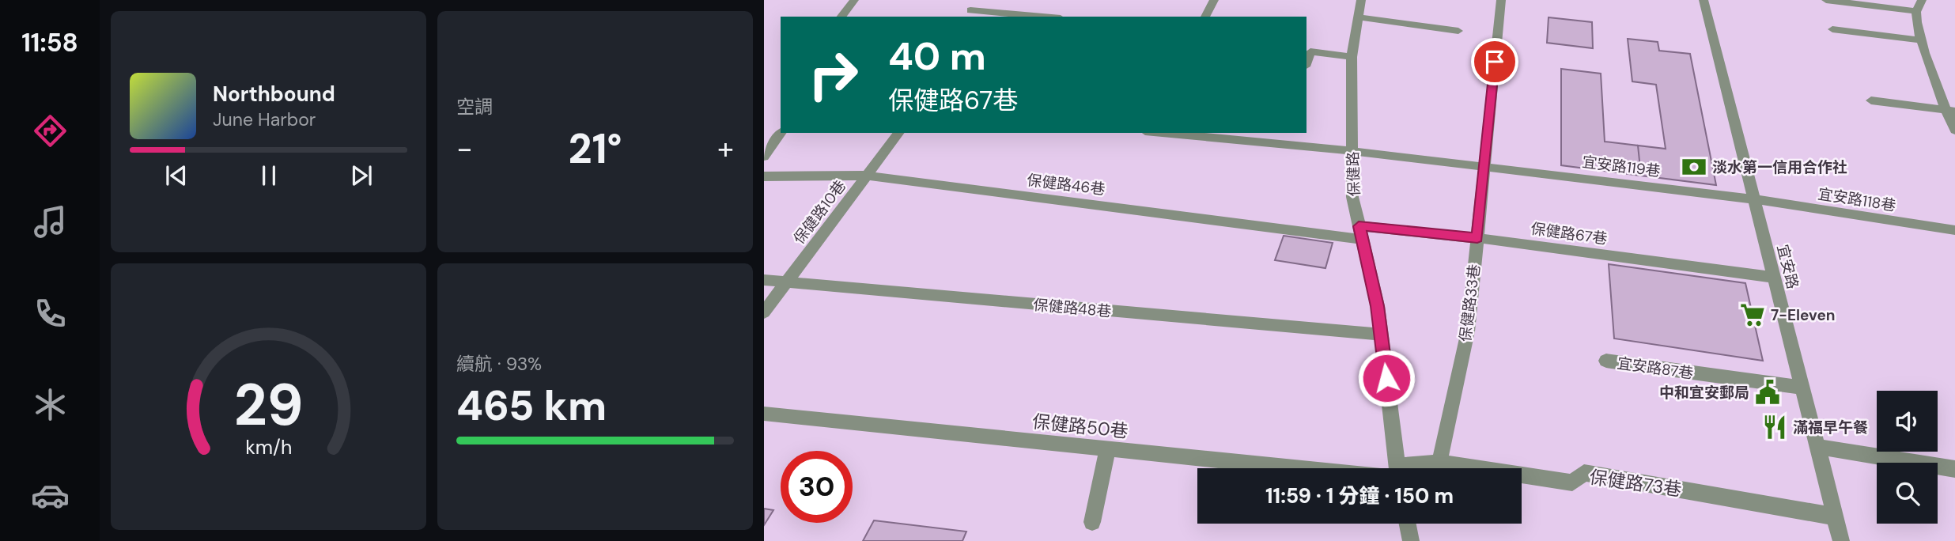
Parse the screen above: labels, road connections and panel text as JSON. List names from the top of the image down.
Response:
{
  "streets": {
    "street": [
      "宜安路119巷",
      "保健路",
      "保健路46巷",
      "宜安路118巷",
      "保健路10巷",
      "保健路67巷",
      "宜安路",
      "保健路33巷",
      "保健路48巷",
      "宜安路87巷",
      "保健路50巷",
      "保健路73巷"
    ]
  },
  "crossings": [
    ["宜安路119巷", "保健路"],
    ["宜安路119巷", "宜安路118巷"],
    ["宜安路119巷", "宜安路"],
    ["宜安路119巷", "保健路33巷"],
    ["保健路", "保健路46巷"],
    ["保健路", "保健路67巷"],
    ["保健路", "保健路48巷"],
    ["保健路46巷", "保健路10巷"],
    ["保健路46巷", "保健路67巷"],
    ["宜安路118巷", "宜安路"],
    ["保健路10巷", "保健路48巷"],
    ["保健路67巷", "宜安路"],
    ["保健路67巷", "保健路33巷"],
    ["宜安路", "宜安路87巷"],
    ["宜安路", "保健路73巷"],
    ["保健路33巷", "保健路73巷"]
  ],
  "places": {
    "bank": ["淡水第一信用合作社"],
    "supermarket": ["7-Eleven"],
    "public building": ["中和宜安郵局"],
    "restaurant": ["滿福早午餐"]
  },
  "page": {
    "tabs": "11:58",
    "tile": [
      "空調",
      ["續航 · 93%", "465 km"]
    ],
    "turn": ["40 m", "保健路67巷"],
    "song": ["Northbound", "June Harbor"],
    "heat": ["−", "21°", "+"],
    "limit": "30",
    "trip": "11:59 · 1 分鐘 · 150 m",
    "gauge": ["29", "km/h"]
  }
}
